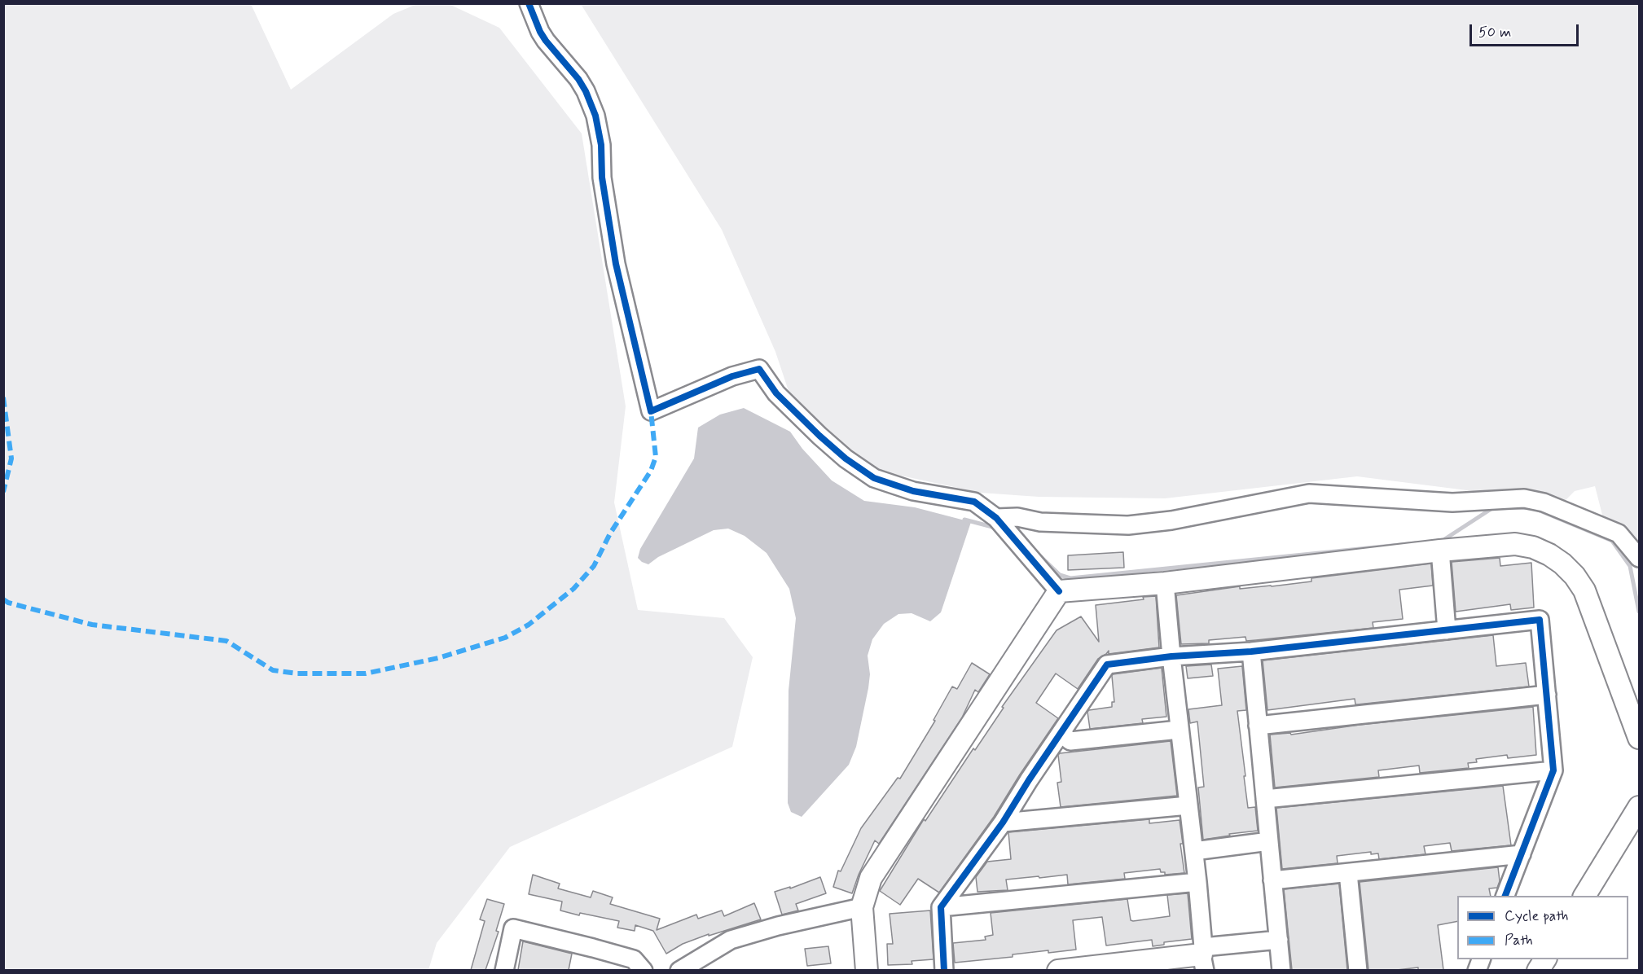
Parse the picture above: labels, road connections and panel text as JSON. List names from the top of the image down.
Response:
{
  "legend": ["Cycle path", "Path"],
  "scale_bar": "50 m"
}
